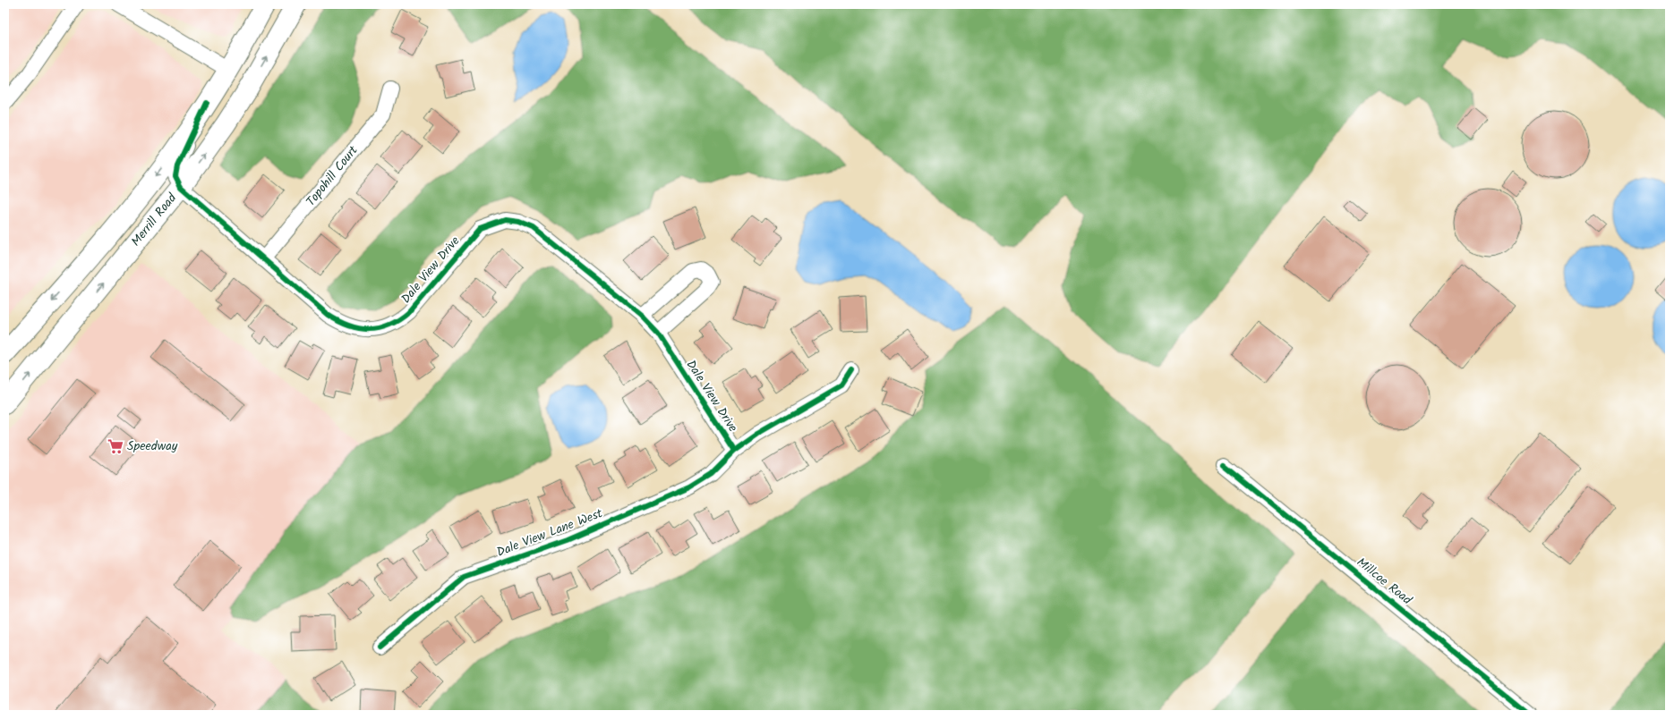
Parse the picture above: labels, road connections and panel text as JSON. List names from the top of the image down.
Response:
{
  "streets": {
    "main road": ["Merrill Road"],
    "street": [
      "Topohill Court",
      "Dale View Drive",
      "Dale View Lane West",
      "Millcoe Road"
    ]
  },
  "crossings": [
    ["Topohill Court", "Dale View Drive"],
    ["Merrill Road", "Dale View Drive"],
    ["Dale View Drive", "Dale View Lane West"]
  ],
  "places": {
    "supermarket": ["Speedway"]
  }
}
